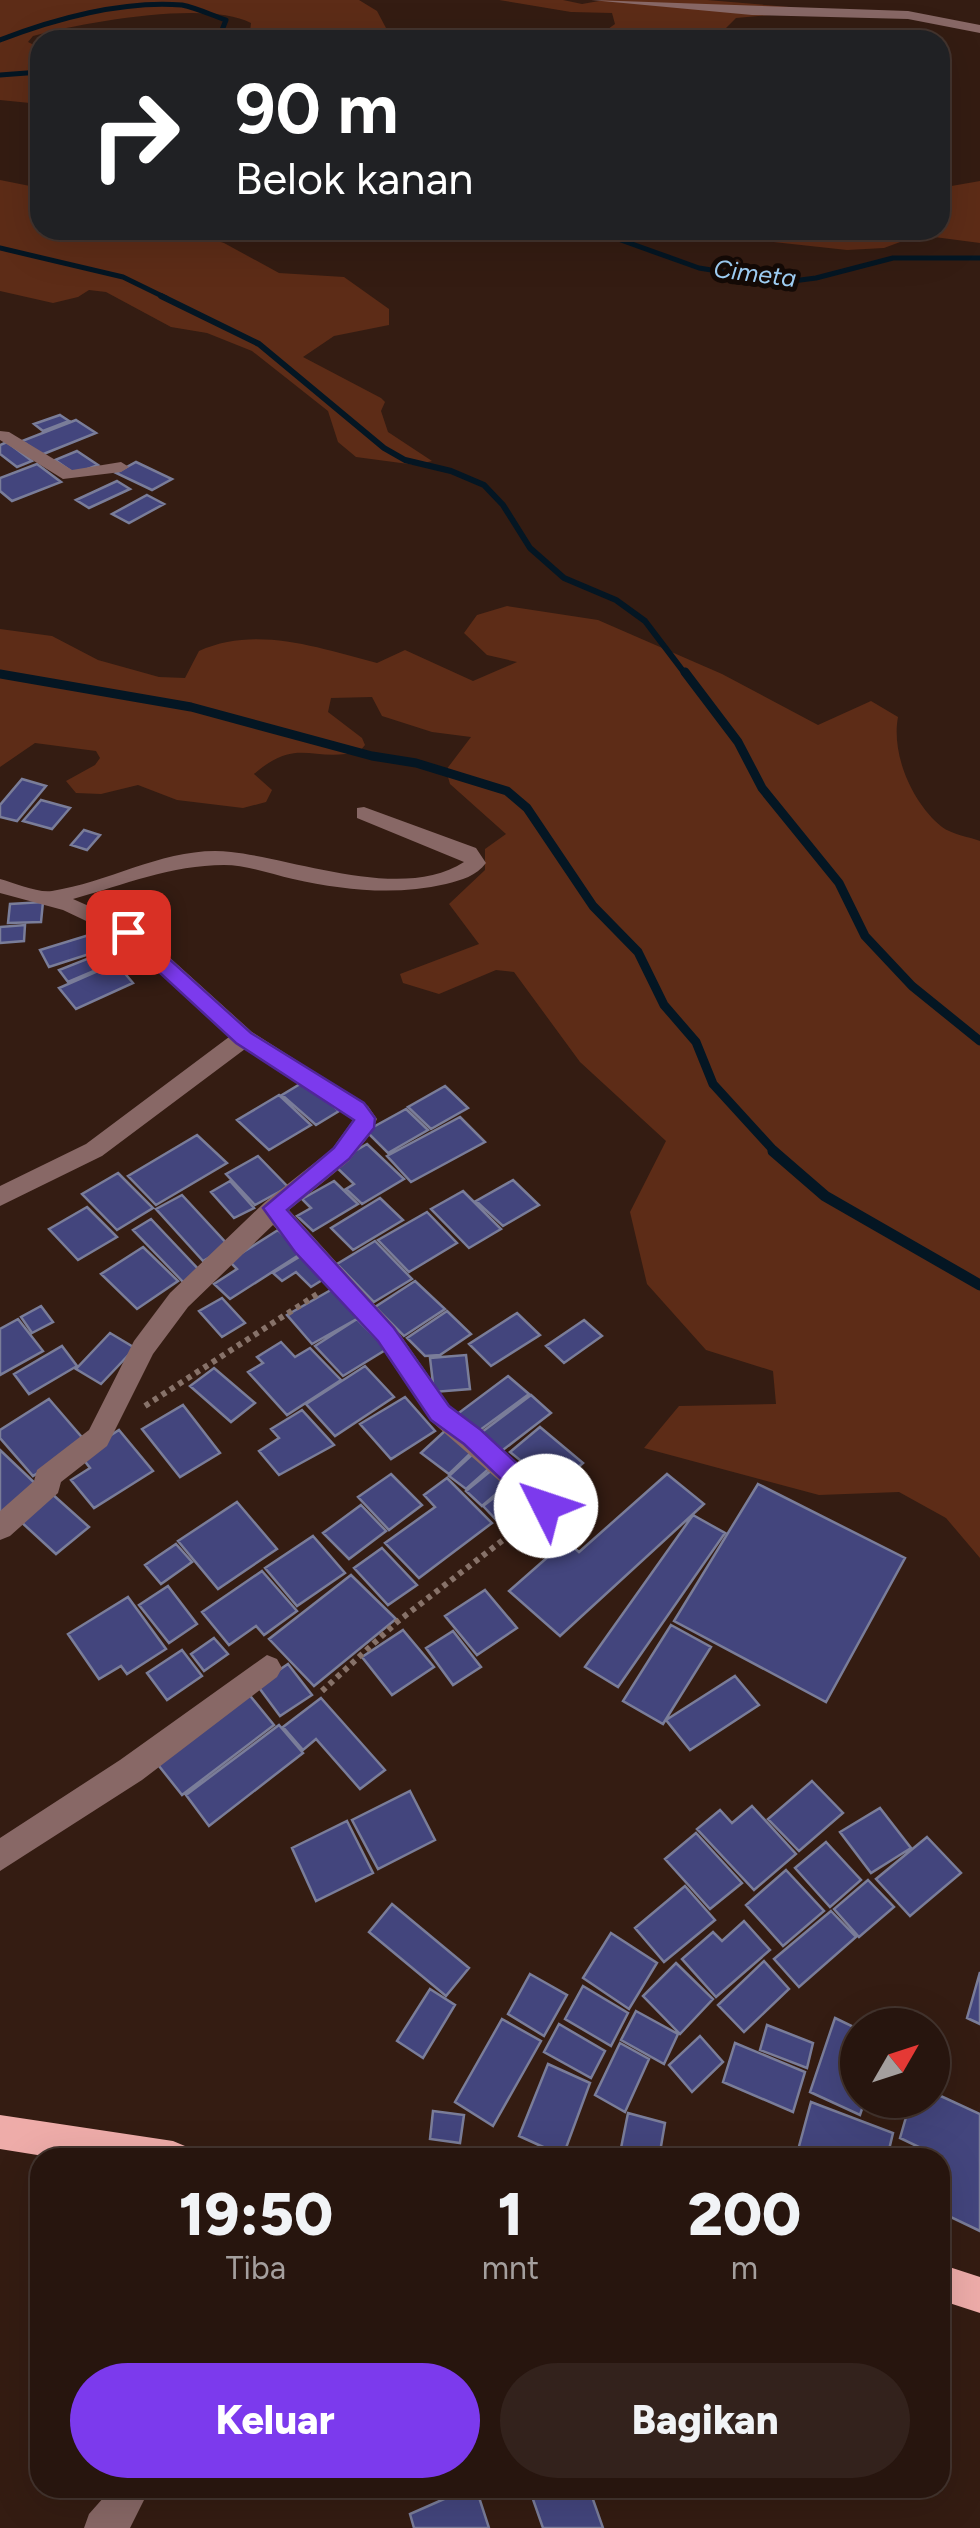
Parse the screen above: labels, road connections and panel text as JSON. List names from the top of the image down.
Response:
{
  "water": ["Cimeta"],
  "north": "top right",
  "page": {
    "turn": ["90 m", "Belok kanan"],
    "eta": [
      "19:50",
      "Tiba",
      "1",
      "mnt",
      "200",
      "m"
    ],
    "buttons": ["Keluar", "Bagikan"]
  }
}
